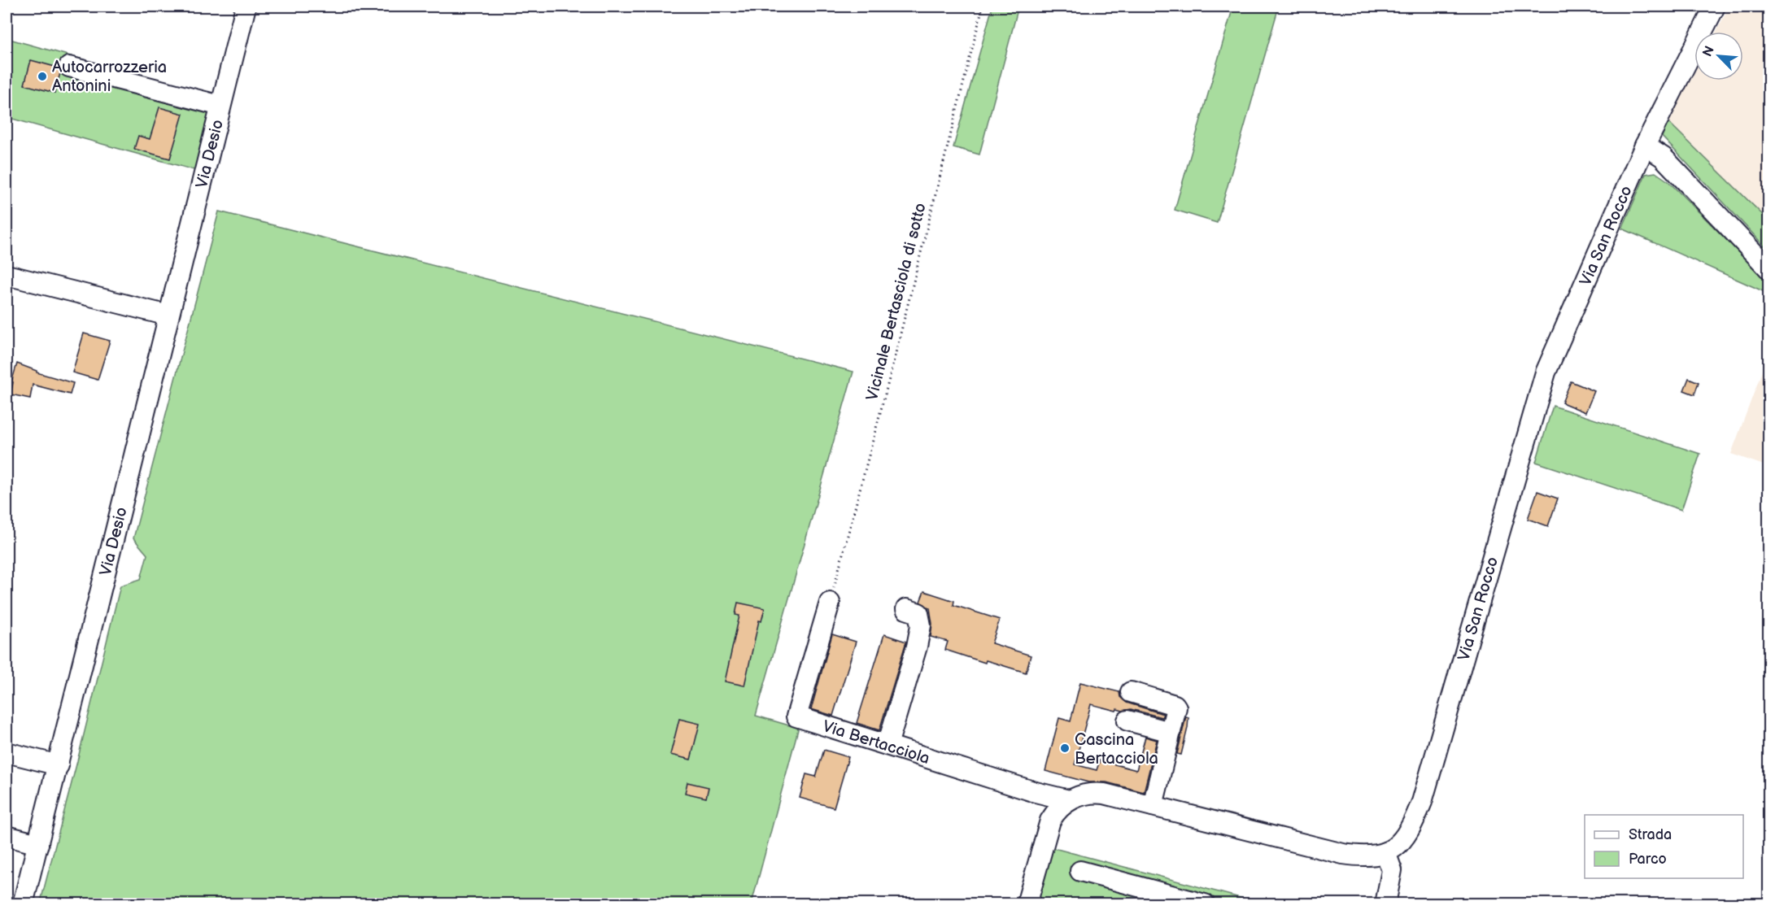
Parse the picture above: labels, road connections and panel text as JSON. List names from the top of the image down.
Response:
{
  "streets": {
    "street": ["Via Desio", "Via San Rocco", "Via Bertacciola"],
    "path": ["Vicinale Bertasciola di sotto"]
  },
  "crossings": [
    ["Via San Rocco", "Via Bertacciola"],
    ["Vicinale Bertasciola di sotto", "Via Bertacciola"]
  ],
  "places": ["Autocarrozzeria Antonini", "Cascina Bertacciola"],
  "legend": ["Strada", "Parco"],
  "north": "top left"
}
